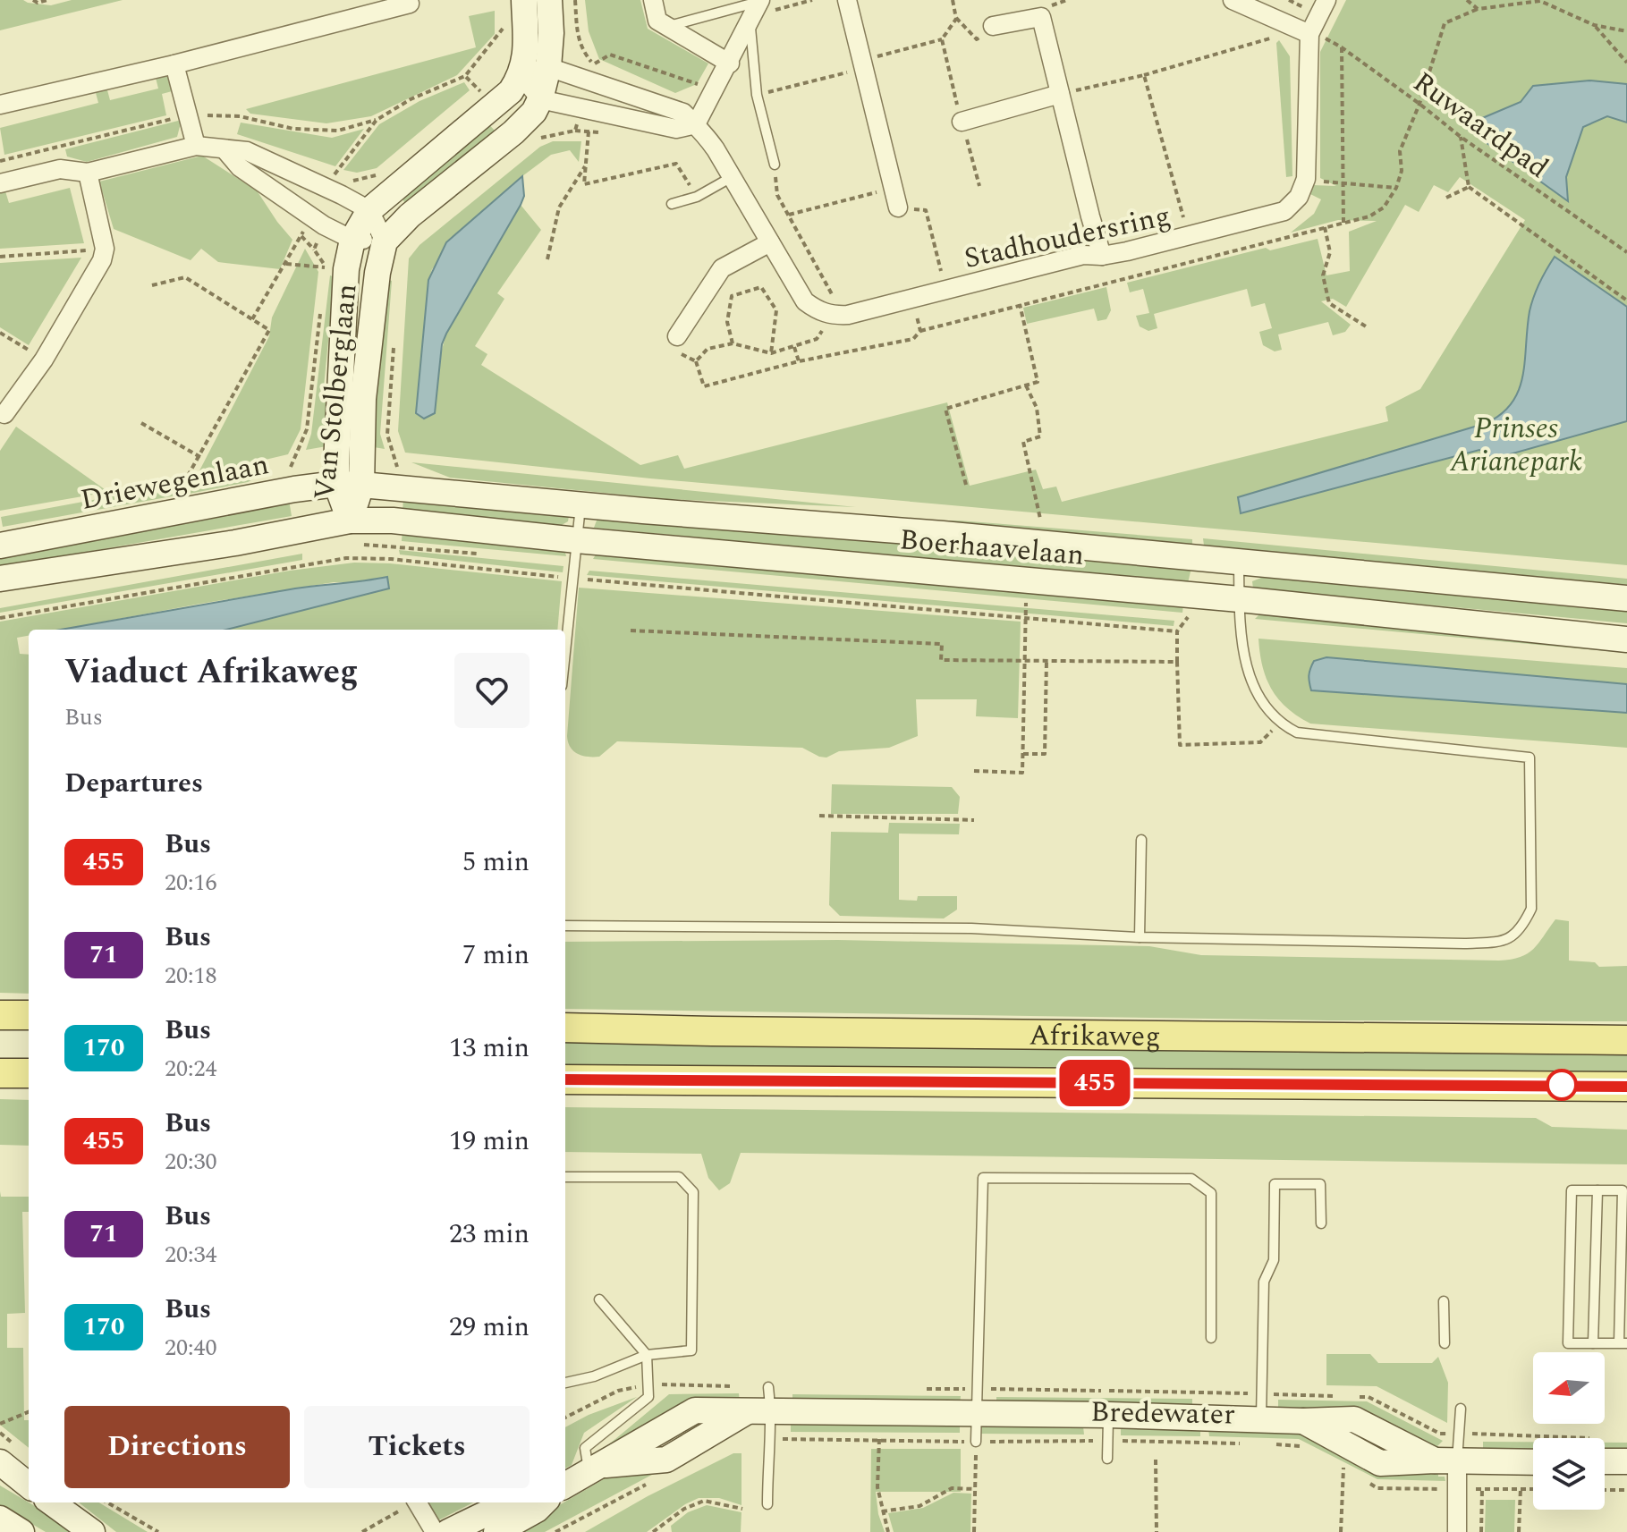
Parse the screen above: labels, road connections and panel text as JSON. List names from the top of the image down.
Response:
{
  "streets": {
    "main road": ["Afrikaweg"],
    "street": [
      "Stadhoudersring",
      "Van Stolberglaan",
      "Driewegenlaan",
      "Boerhaavelaan",
      "Bredewater"
    ],
    "path": ["Ruwaardpad"]
  },
  "crossings": [
    ["Van Stolberglaan", "Driewegenlaan"],
    ["Van Stolberglaan", "Boerhaavelaan"],
    ["Driewegenlaan", "Boerhaavelaan"]
  ],
  "parks": ["Prinses Arianepark"],
  "lines": ["bus line 455"],
  "north": "left",
  "page": {
    "on_map": "455",
    "heading": [
      ["Viaduct Afrikaweg", "Bus"],
      "Departures"
    ],
    "list": [
      {
        "mark": "455",
        "name": "Bus",
        "note": "20:16",
        "value": "5 min"
      },
      {
        "mark": "71",
        "name": "Bus",
        "note": "20:18",
        "value": "7 min"
      },
      {
        "mark": "170",
        "name": "Bus",
        "note": "20:24",
        "value": "13 min"
      },
      {
        "mark": "455",
        "name": "Bus",
        "note": "20:30",
        "value": "19 min"
      },
      {
        "mark": "71",
        "name": "Bus",
        "note": "20:34",
        "value": "23 min"
      },
      {
        "mark": "170",
        "name": "Bus",
        "note": "20:40",
        "value": "29 min"
      }
    ],
    "buttons": ["Directions", "Tickets"]
  }
}
